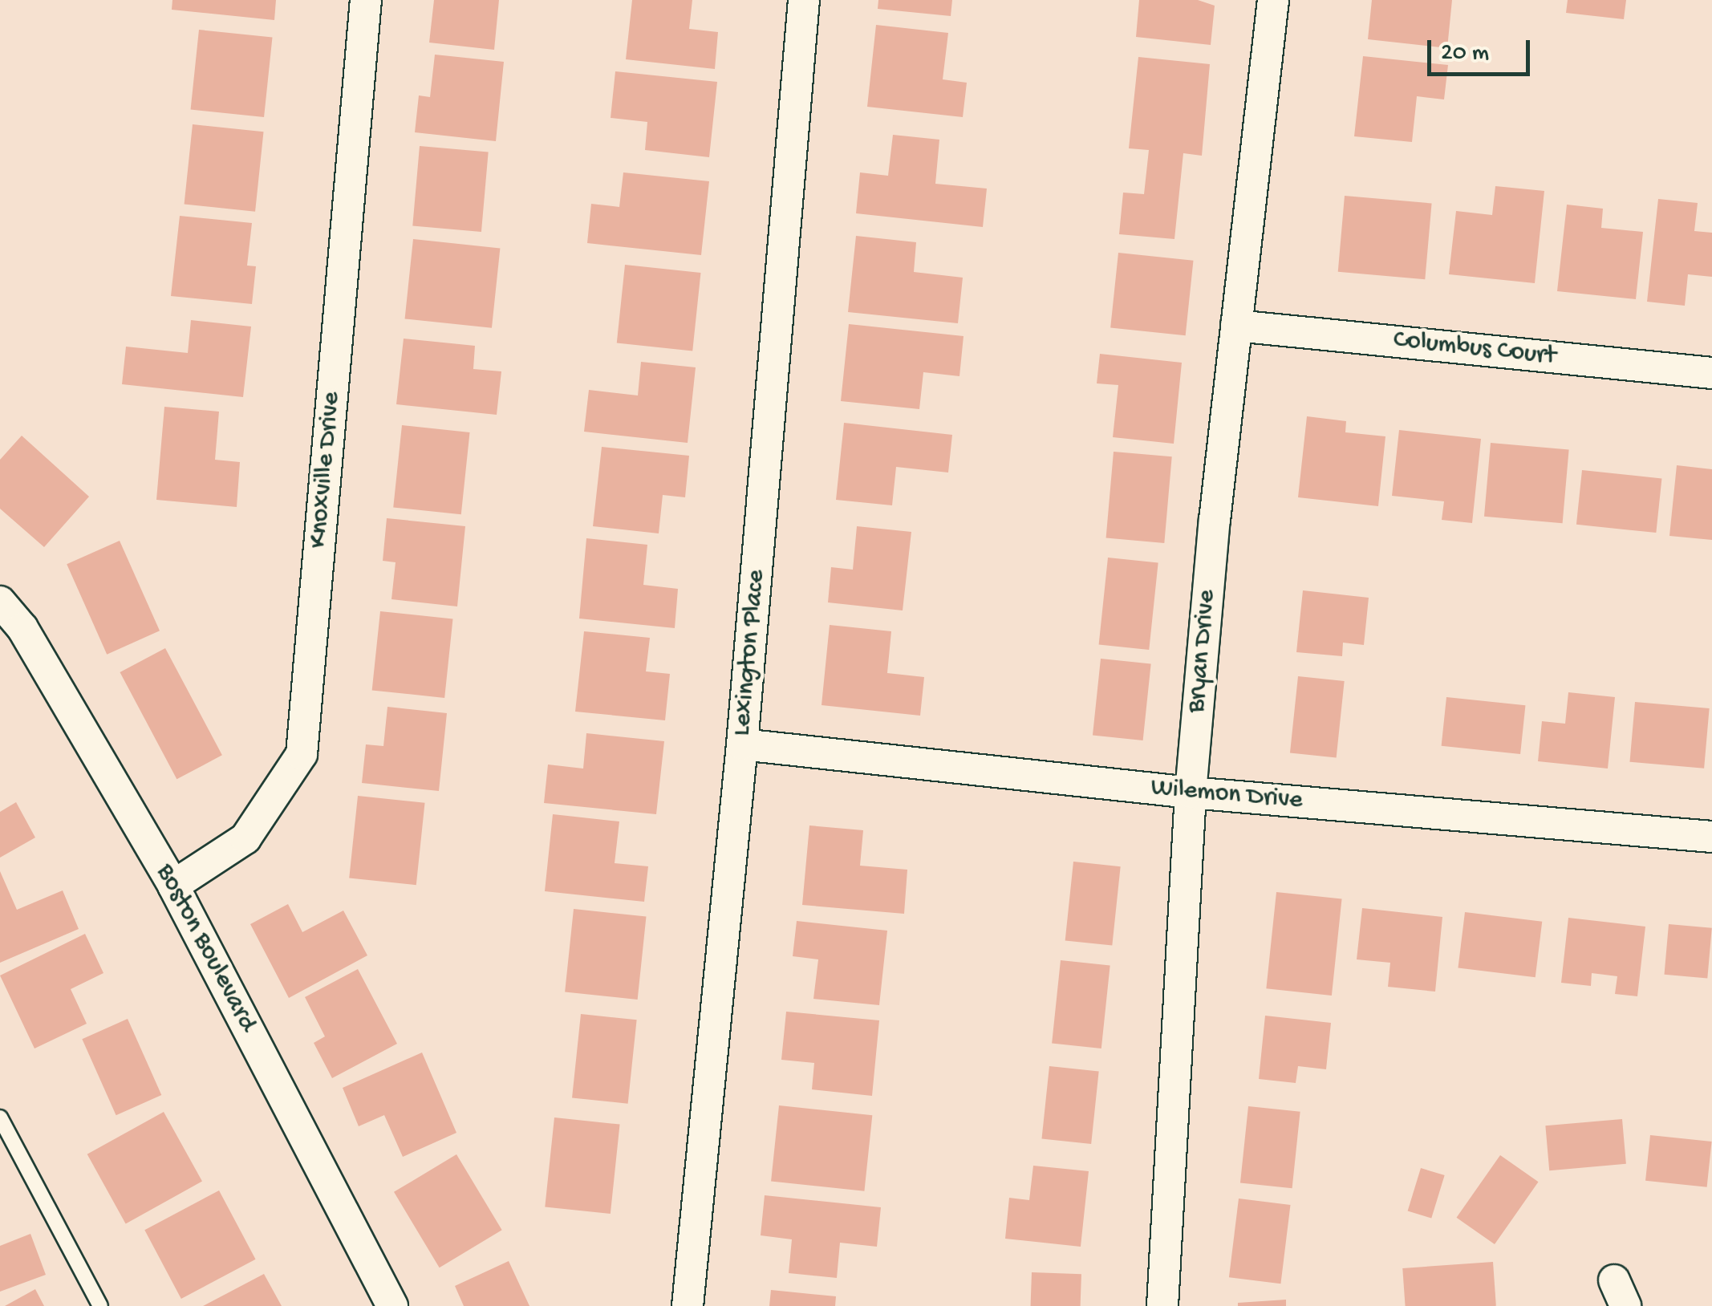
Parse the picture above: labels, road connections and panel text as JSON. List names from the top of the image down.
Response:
{
  "streets": {
    "street": [
      "Columbus Court",
      "Knoxville Drive",
      "Bryan Drive",
      "Lexington Place",
      "Wilemon Drive",
      "Boston Boulevard"
    ]
  },
  "crossings": [
    ["Columbus Court", "Bryan Drive"],
    ["Knoxville Drive", "Boston Boulevard"],
    ["Bryan Drive", "Wilemon Drive"],
    ["Lexington Place", "Wilemon Drive"]
  ],
  "scale_bar": "20 m"
}
